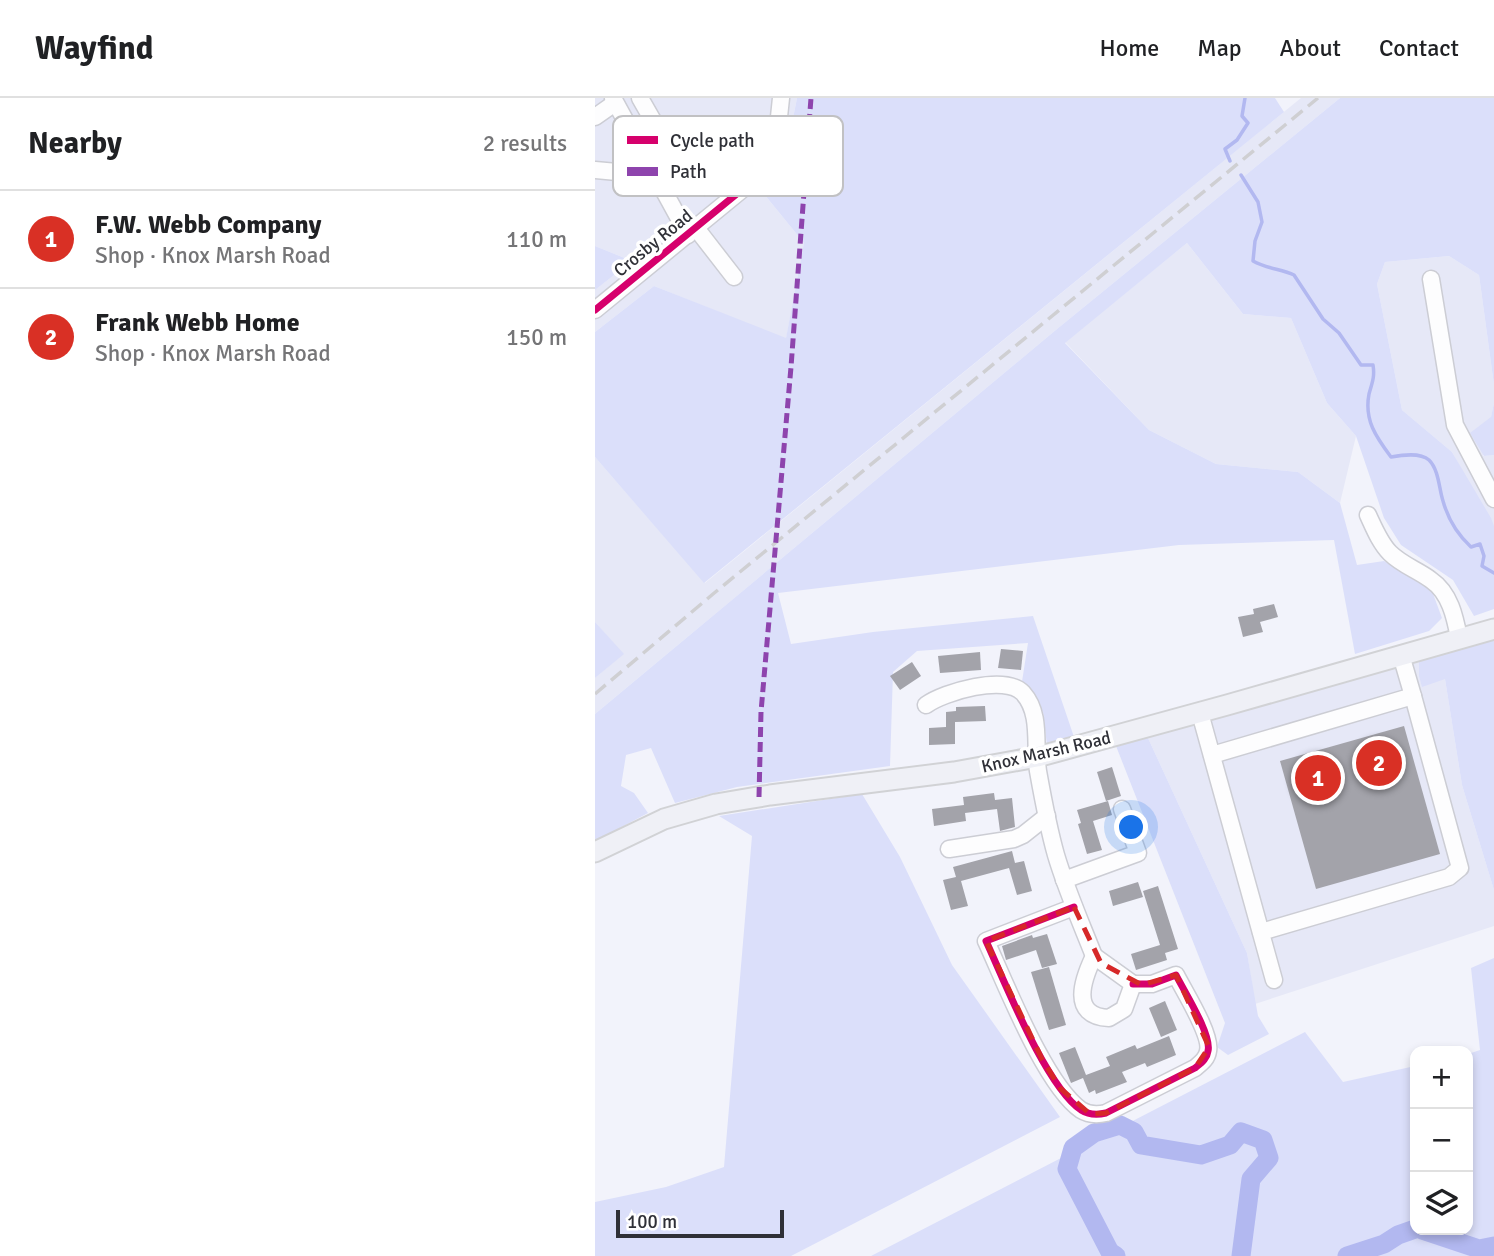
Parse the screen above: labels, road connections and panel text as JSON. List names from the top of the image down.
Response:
{
  "streets": {
    "main road": ["Knox Marsh Road"],
    "street": ["Crosby Road"]
  },
  "legend": ["Cycle path", "Path"],
  "scale_bar": "100 m",
  "page": {
    "header": "Wayfind",
    "nav": [
      "Home",
      "Map",
      "About",
      "Contact"
    ],
    "heading": ["Nearby", "2 results"],
    "list": [
      {
        "mark": "1",
        "name": "F.W. Webb Company",
        "note": "Shop · Knox Marsh Road",
        "value": "110 m"
      },
      {
        "mark": "2",
        "name": "Frank Webb Home",
        "note": "Shop · Knox Marsh Road",
        "value": "150 m"
      }
    ],
    "pins": ["2", "1"],
    "map_buttons": ["+", "−"],
    "scale": "100 m"
  }
}
